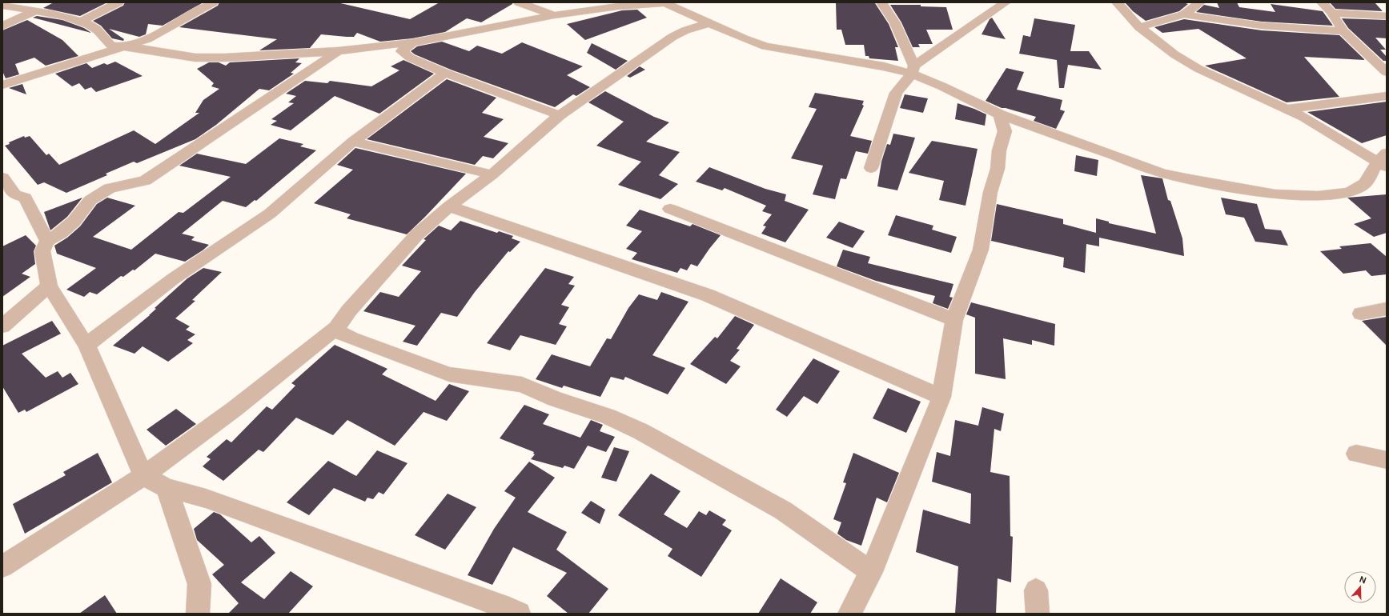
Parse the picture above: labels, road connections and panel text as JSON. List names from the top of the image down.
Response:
{
  "north": "top"
}
